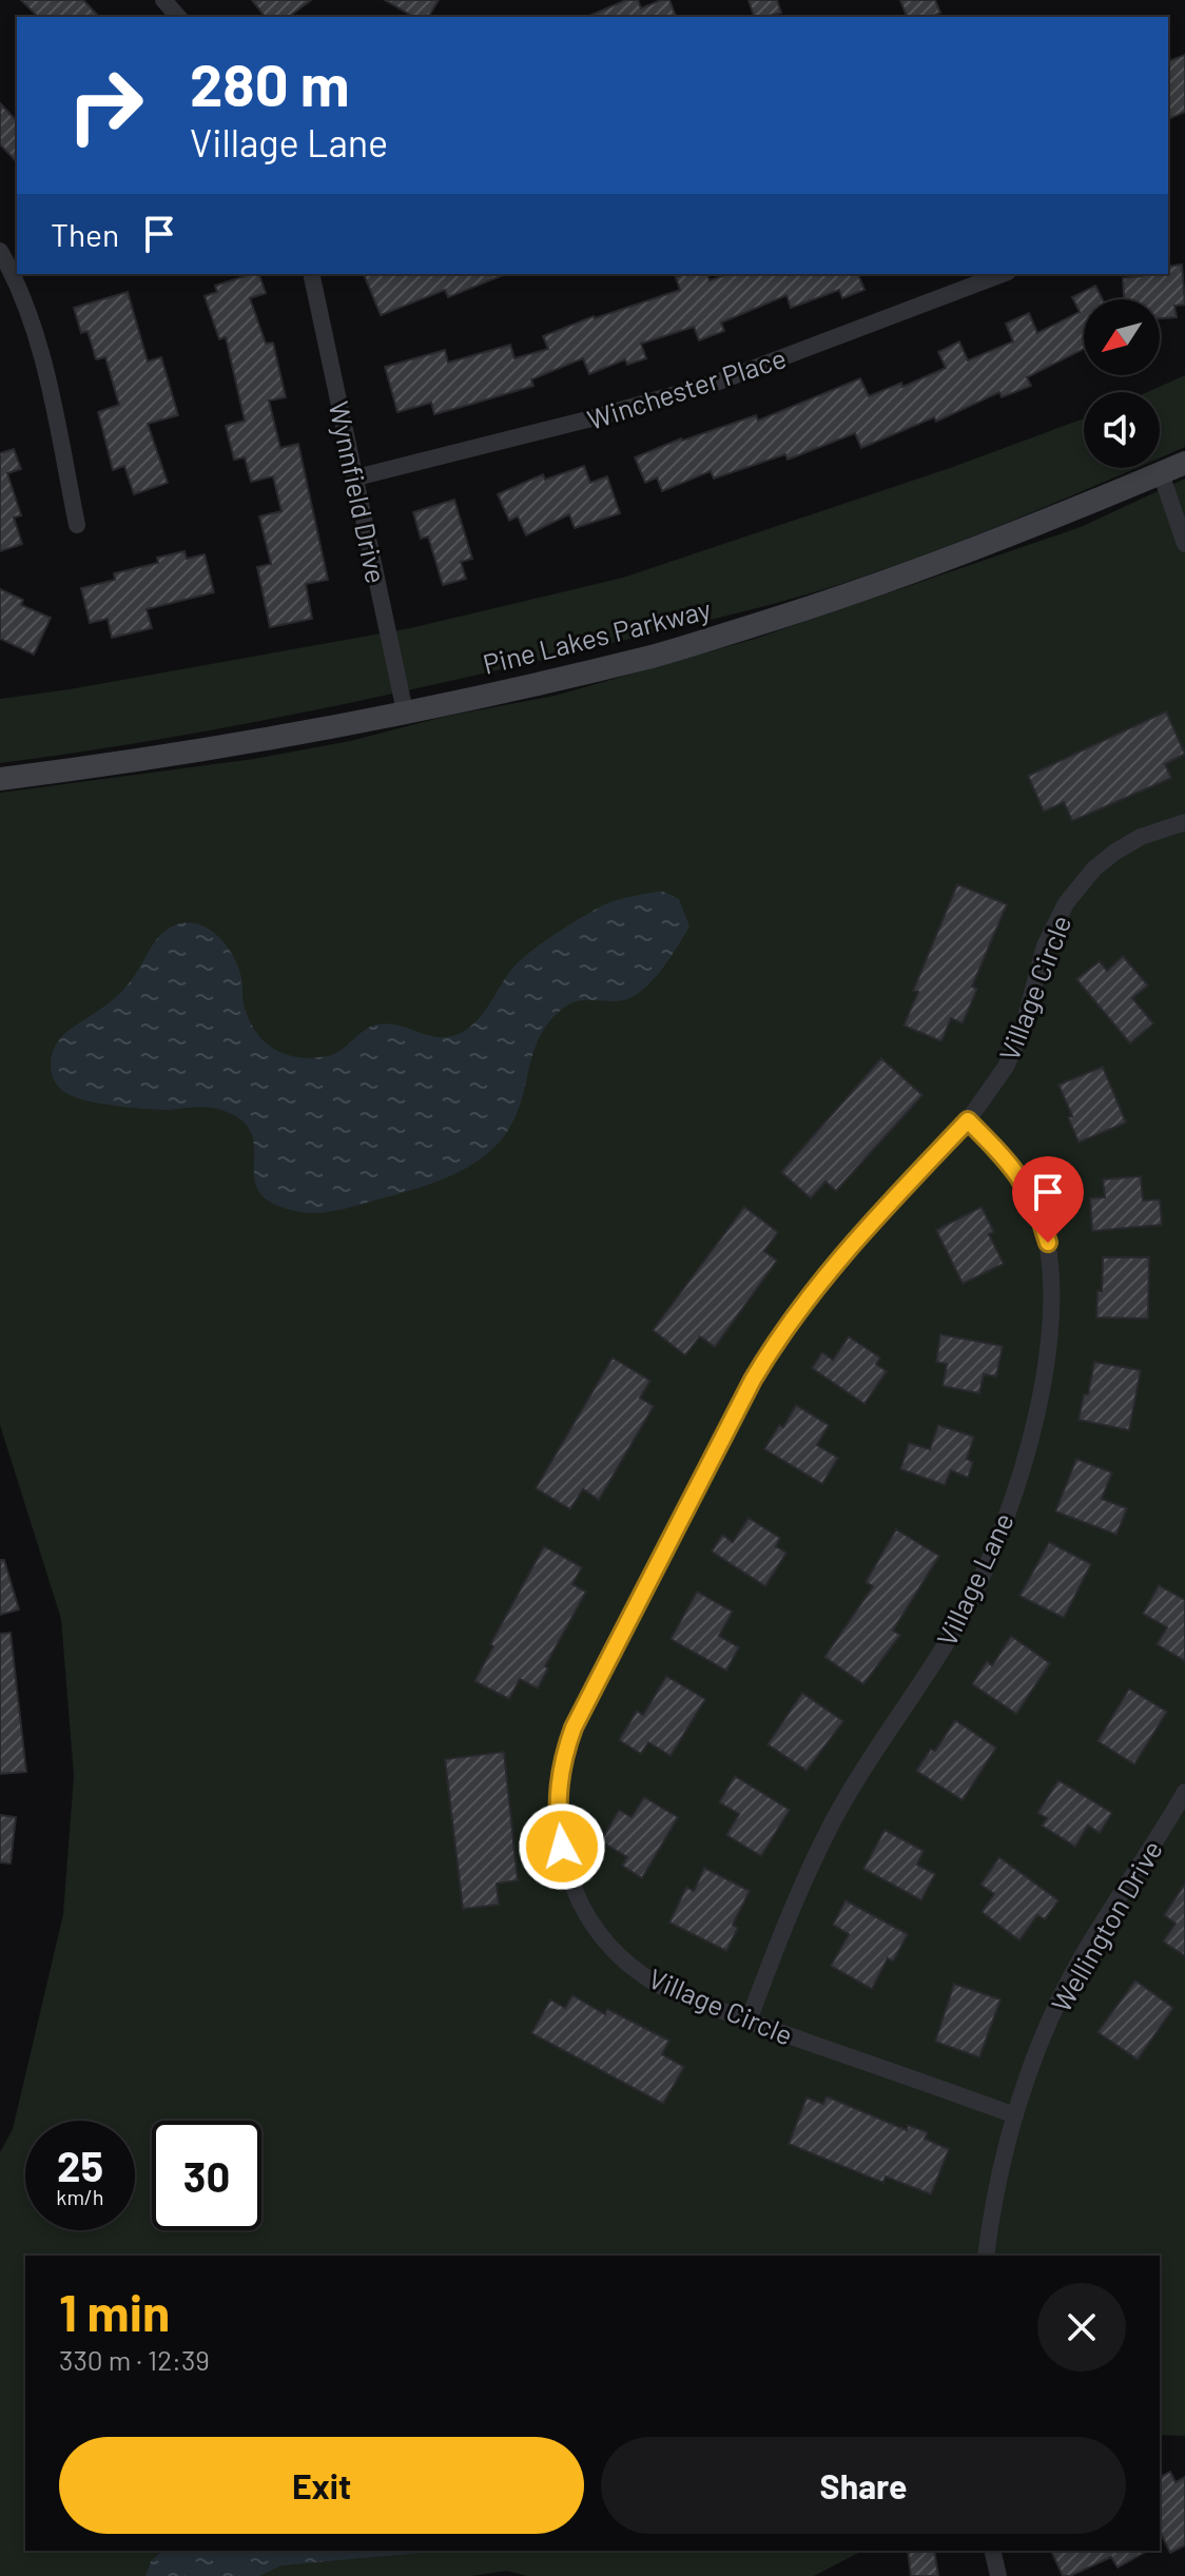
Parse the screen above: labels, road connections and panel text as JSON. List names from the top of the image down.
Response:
{
  "streets": {
    "street": [
      "Winchester Place",
      "Wynnfield Drive",
      "Pine Lakes Parkway",
      "Village Circle",
      "Village Lane",
      "Wellington Drive"
    ]
  },
  "crossings": [
    ["Winchester Place", "Wynnfield Drive"],
    ["Wynnfield Drive", "Pine Lakes Parkway"],
    ["Village Circle", "Village Lane"],
    ["Village Circle", "Wellington Drive"]
  ],
  "north": "bottom left",
  "page": {
    "turn": ["280 m", "Village Lane"],
    "then": "Then",
    "speed": "25 km/h",
    "limit": "30",
    "heading": ["1 min", "330 m · 12:39"],
    "buttons": ["Exit", "Share"]
  }
}
